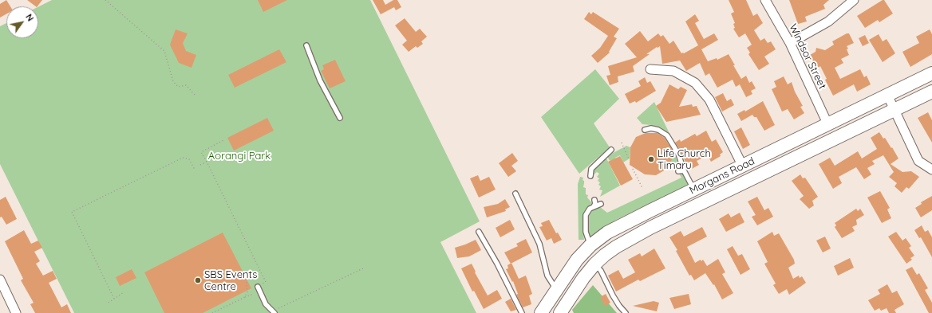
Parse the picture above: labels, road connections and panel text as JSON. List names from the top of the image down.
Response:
{
  "streets": {
    "street": ["Windsor Street", "Morgans Road"]
  },
  "crossings": [
    ["Windsor Street", "Morgans Road"]
  ],
  "parks": ["Aorangi Park"],
  "places": ["Life Church Timaru", "SBS Events Centre"],
  "north": "top right"
}
